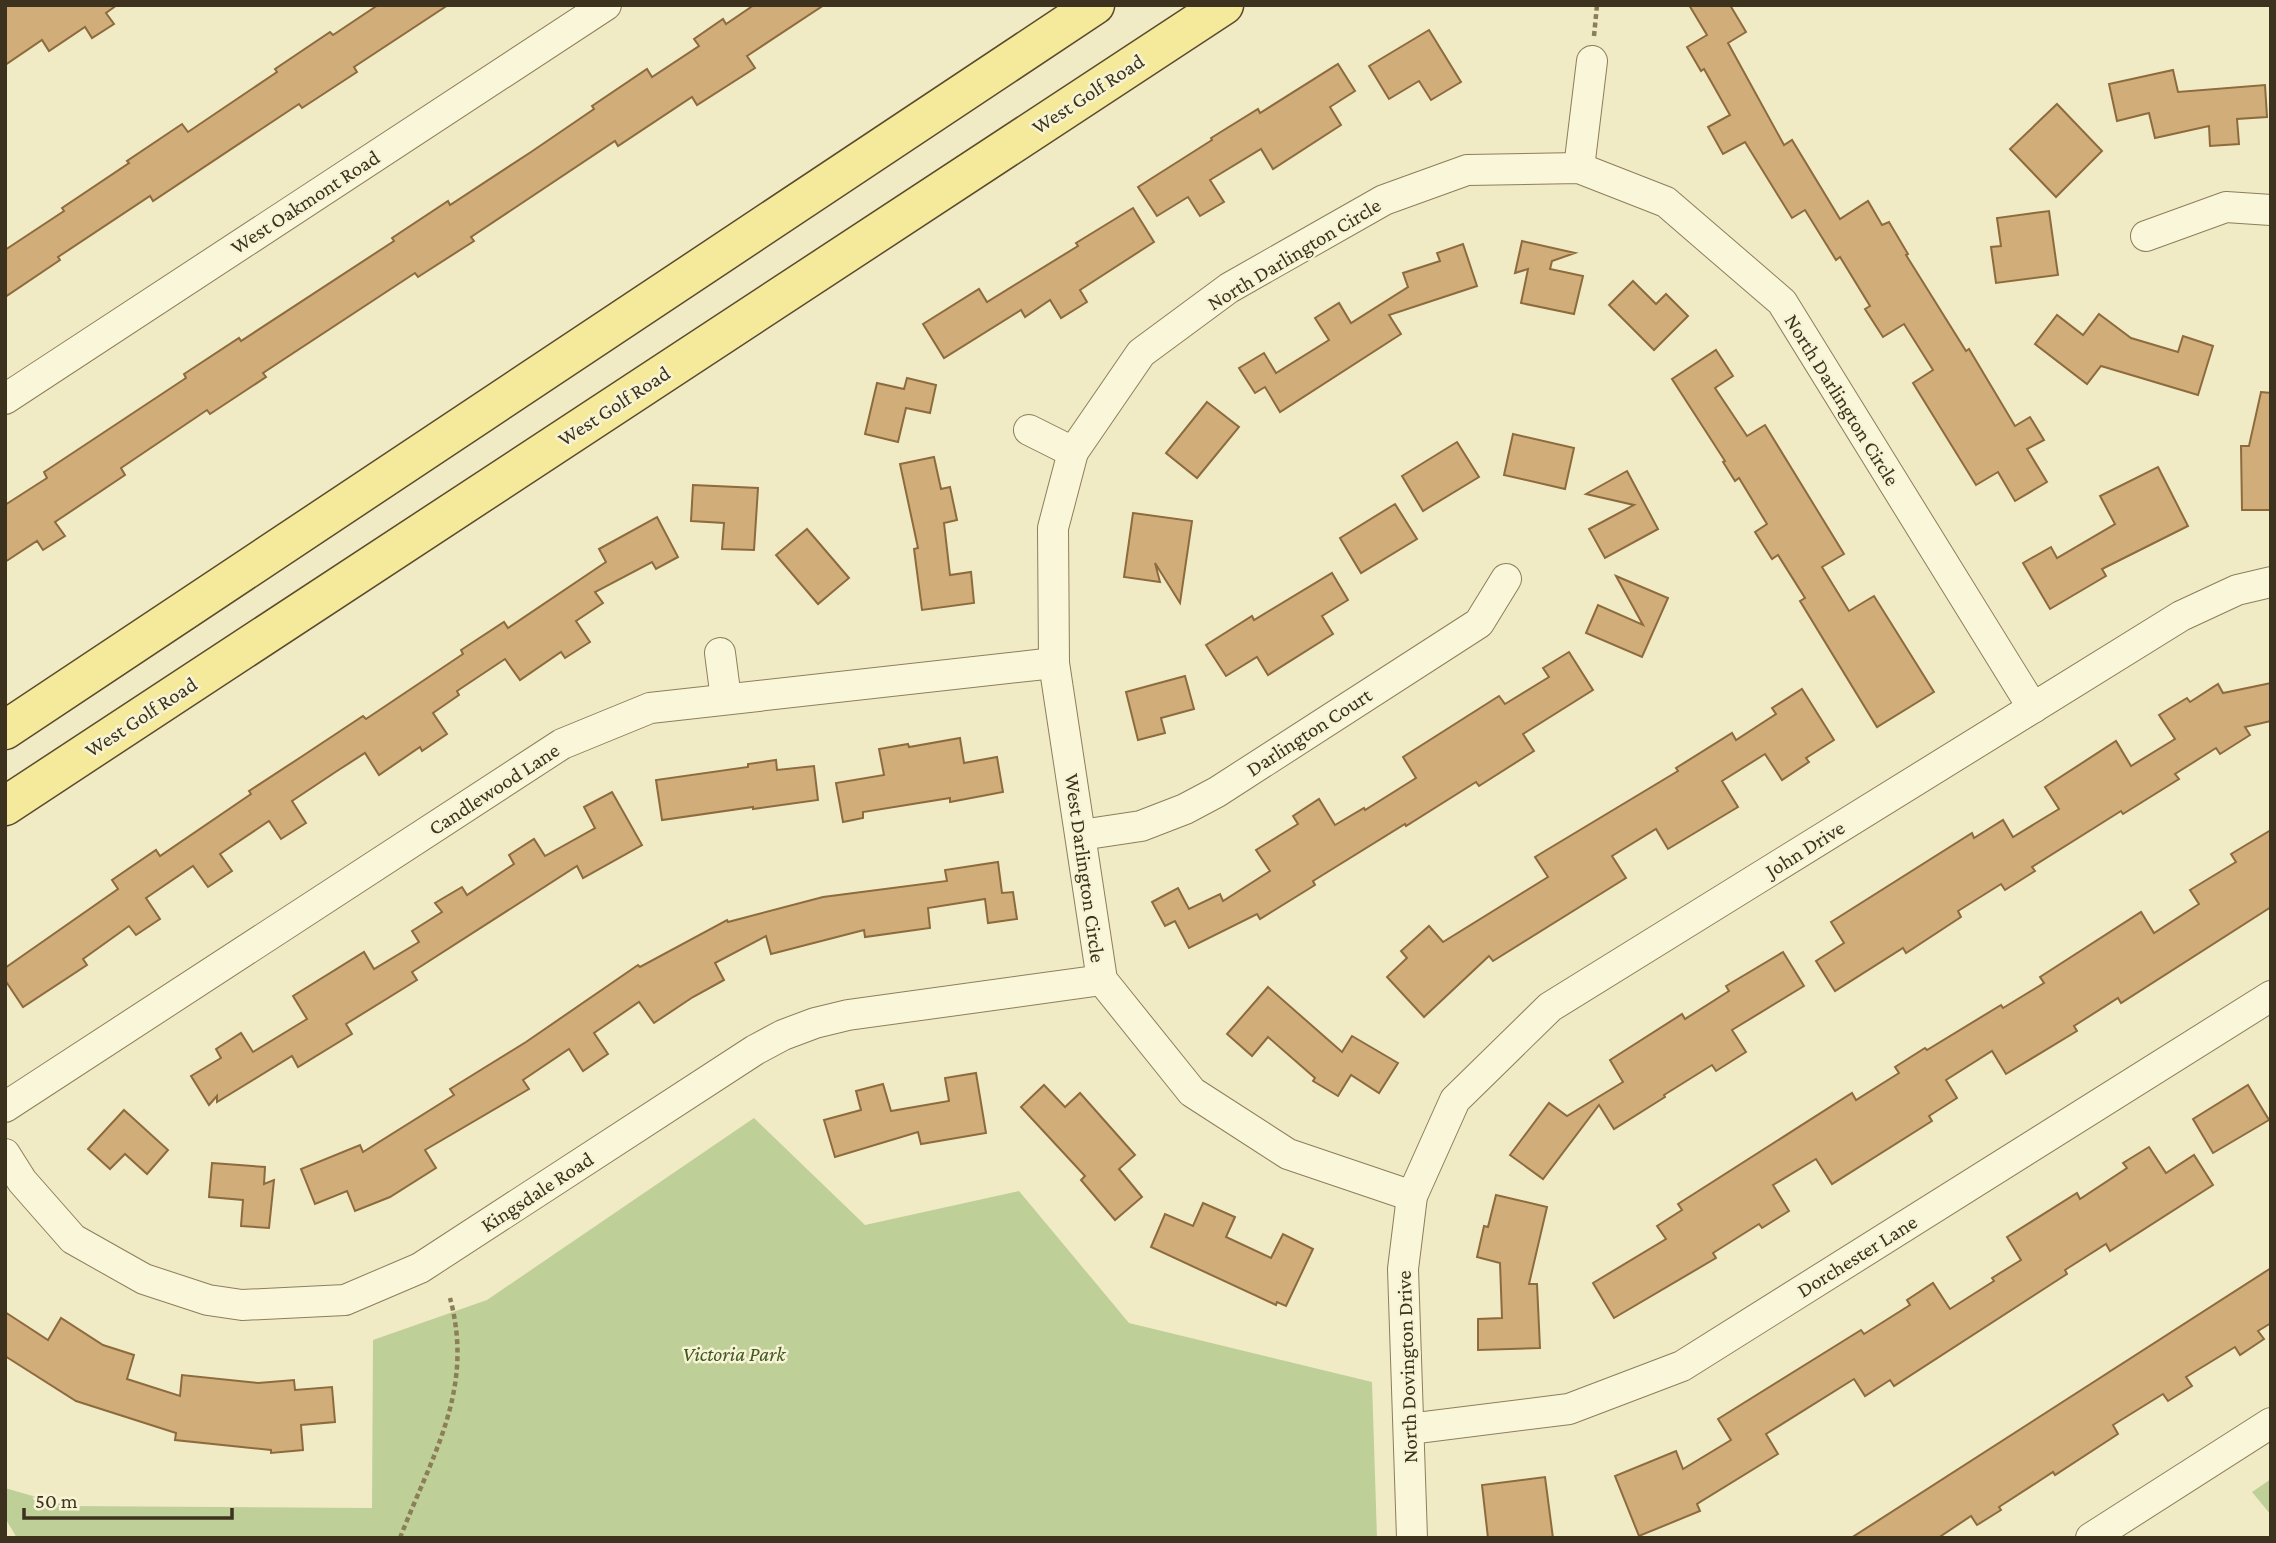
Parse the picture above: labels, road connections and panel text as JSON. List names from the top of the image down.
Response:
{
  "streets": {
    "main road": ["West Golf Road"],
    "street": [
      "West Oakmont Road",
      "North Darlington Circle",
      "Darlington Court",
      "Candlewood Lane",
      "John Drive",
      "West Darlington Circle",
      "Kingsdale Road",
      "Dorchester Lane",
      "North Dovington Drive"
    ]
  },
  "crossings": [
    ["North Darlington Circle", "Candlewood Lane"],
    ["North Darlington Circle", "John Drive"],
    ["North Darlington Circle", "West Darlington Circle"],
    ["Darlington Court", "West Darlington Circle"],
    ["Candlewood Lane", "West Darlington Circle"],
    ["John Drive", "West Darlington Circle"],
    ["John Drive", "North Dovington Drive"],
    ["West Darlington Circle", "Kingsdale Road"],
    ["West Darlington Circle", "North Dovington Drive"],
    ["Dorchester Lane", "North Dovington Drive"]
  ],
  "parks": ["Victoria Park"],
  "scale_bar": "50 m"
}
